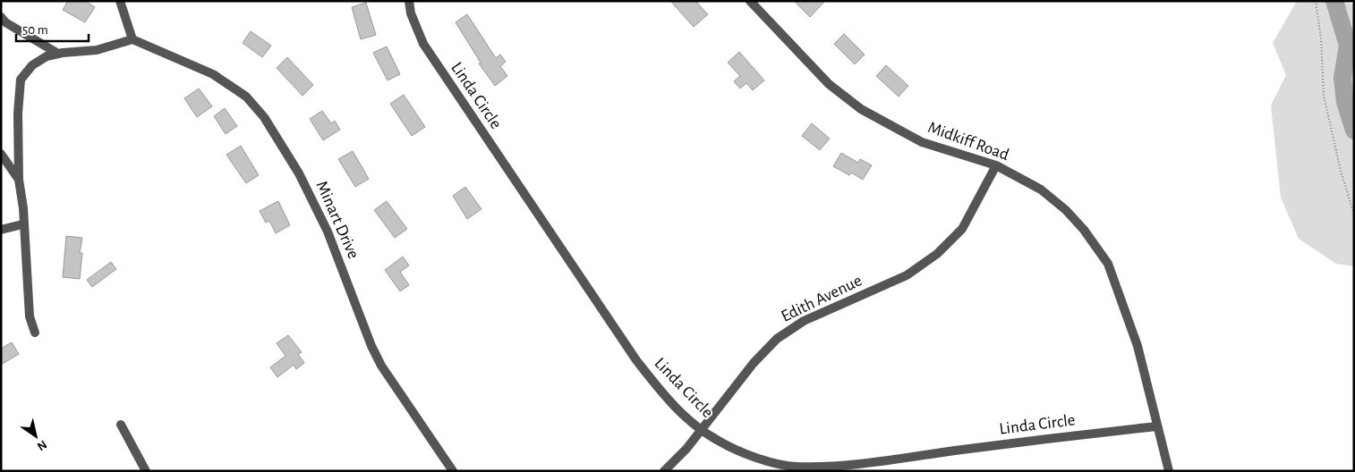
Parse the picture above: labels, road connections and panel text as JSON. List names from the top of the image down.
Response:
{
  "streets": {
    "street": [
      "Linda Circle",
      "Midkiff Road",
      "Minart Drive",
      "Edith Avenue"
    ]
  },
  "crossings": [
    ["Linda Circle", "Midkiff Road"],
    ["Linda Circle", "Edith Avenue"],
    ["Midkiff Road", "Edith Avenue"]
  ],
  "scale_bar": "50 m",
  "north": "bottom right"
}
